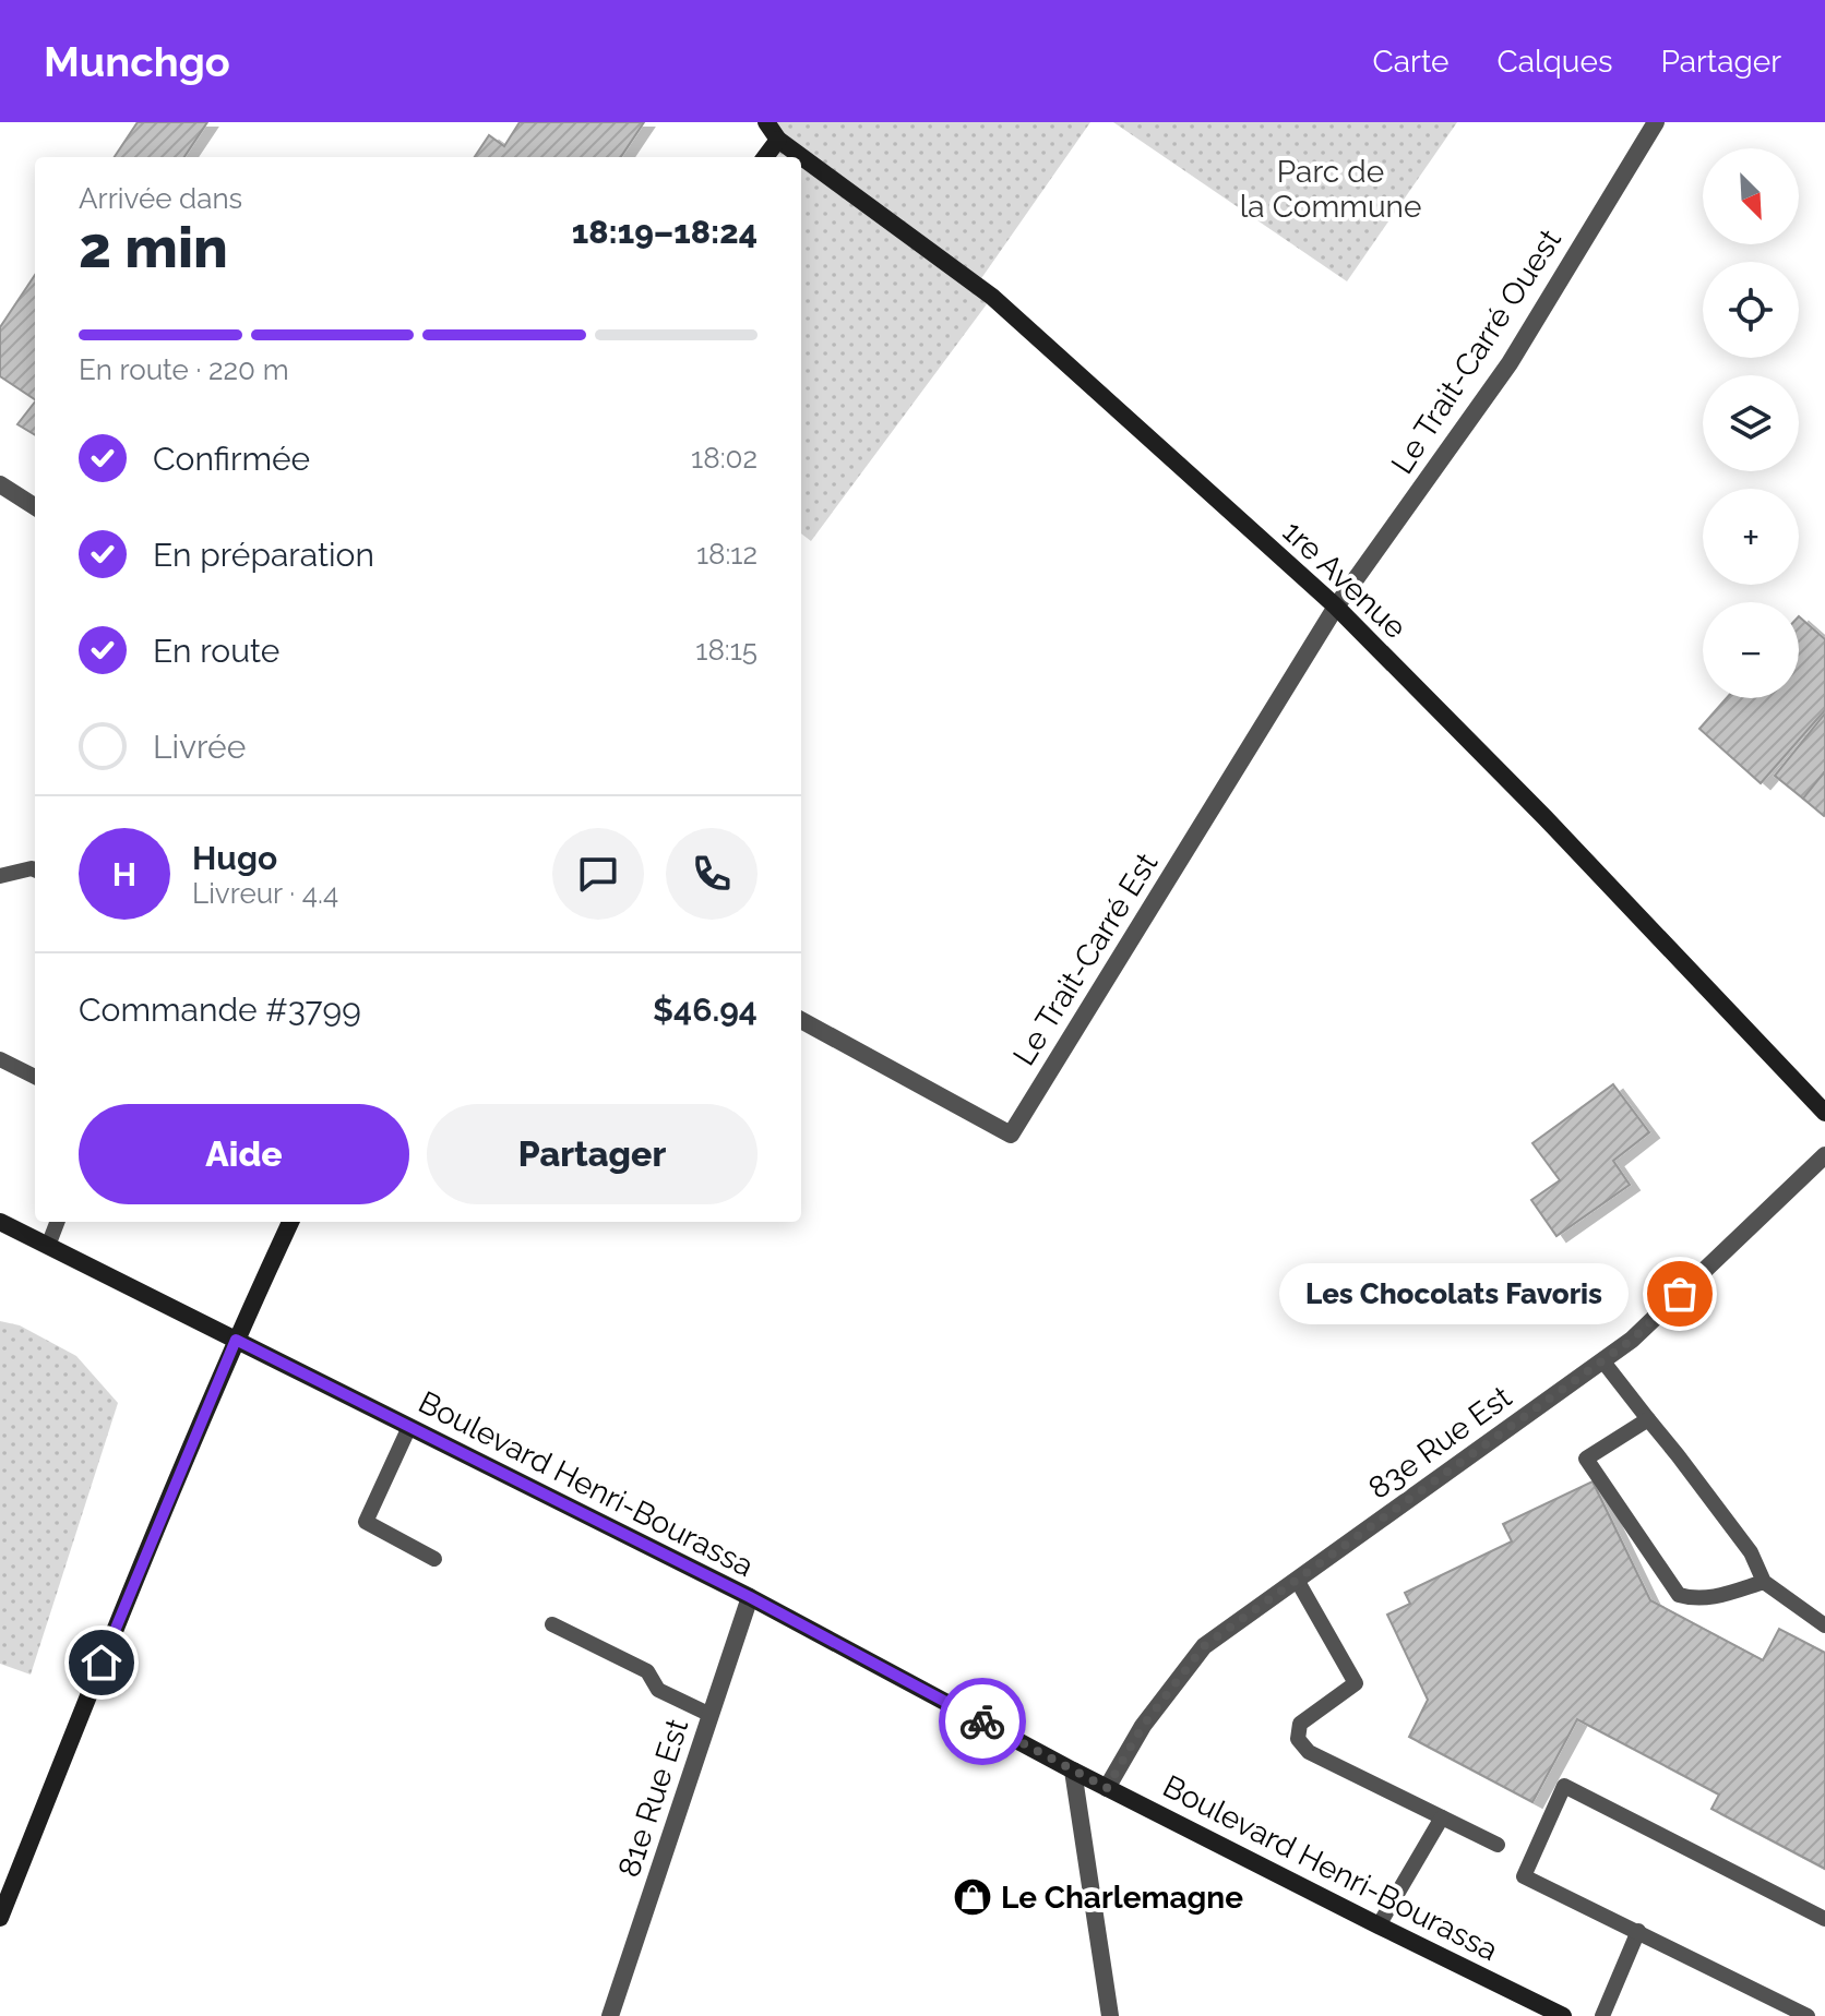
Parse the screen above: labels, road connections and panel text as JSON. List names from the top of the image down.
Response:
{
  "streets": {
    "main road": ["1re Avenue", "Boulevard Henri-Bourassa"],
    "street": [
      "Le Trait-Carré Ouest",
      "Le Trait-Carré Est",
      "83e Rue Est",
      "81e Rue Est"
    ]
  },
  "crossings": [
    ["Le Trait-Carré Ouest", "1re Avenue"],
    ["Le Trait-Carré Ouest", "Le Trait-Carré Est"],
    ["1re Avenue", "Le Trait-Carré Est"],
    ["83e Rue Est", "Boulevard Henri-Bourassa"],
    ["Boulevard Henri-Bourassa", "81e Rue Est"]
  ],
  "parks": ["Parc de la Commune"],
  "places": {
    "other": ["Les Chocolats Favoris"],
    "shop": ["Le Charlemagne"]
  },
  "north": "bottom right",
  "page": {
    "header": "Munchgo",
    "nav": ["Carte", "Calques", "Partager"],
    "map_buttons": ["+", "−"],
    "heading": ["2 min", "Arrivée dans", "18:19–18:24"],
    "panel": [
      "Hugo",
      "Livreur · 4.4",
      "Commande #3799",
      "$46.94"
    ],
    "bar": "En route · 220 m",
    "list": [
      ["Confirmée", "18:02"],
      ["En préparation", "18:12"],
      ["En route", "18:15"],
      "Livrée"
    ],
    "round": "H",
    "buttons": ["Aide", "Partager"],
    "bubble": "Les Chocolats Favoris"
  }
}
